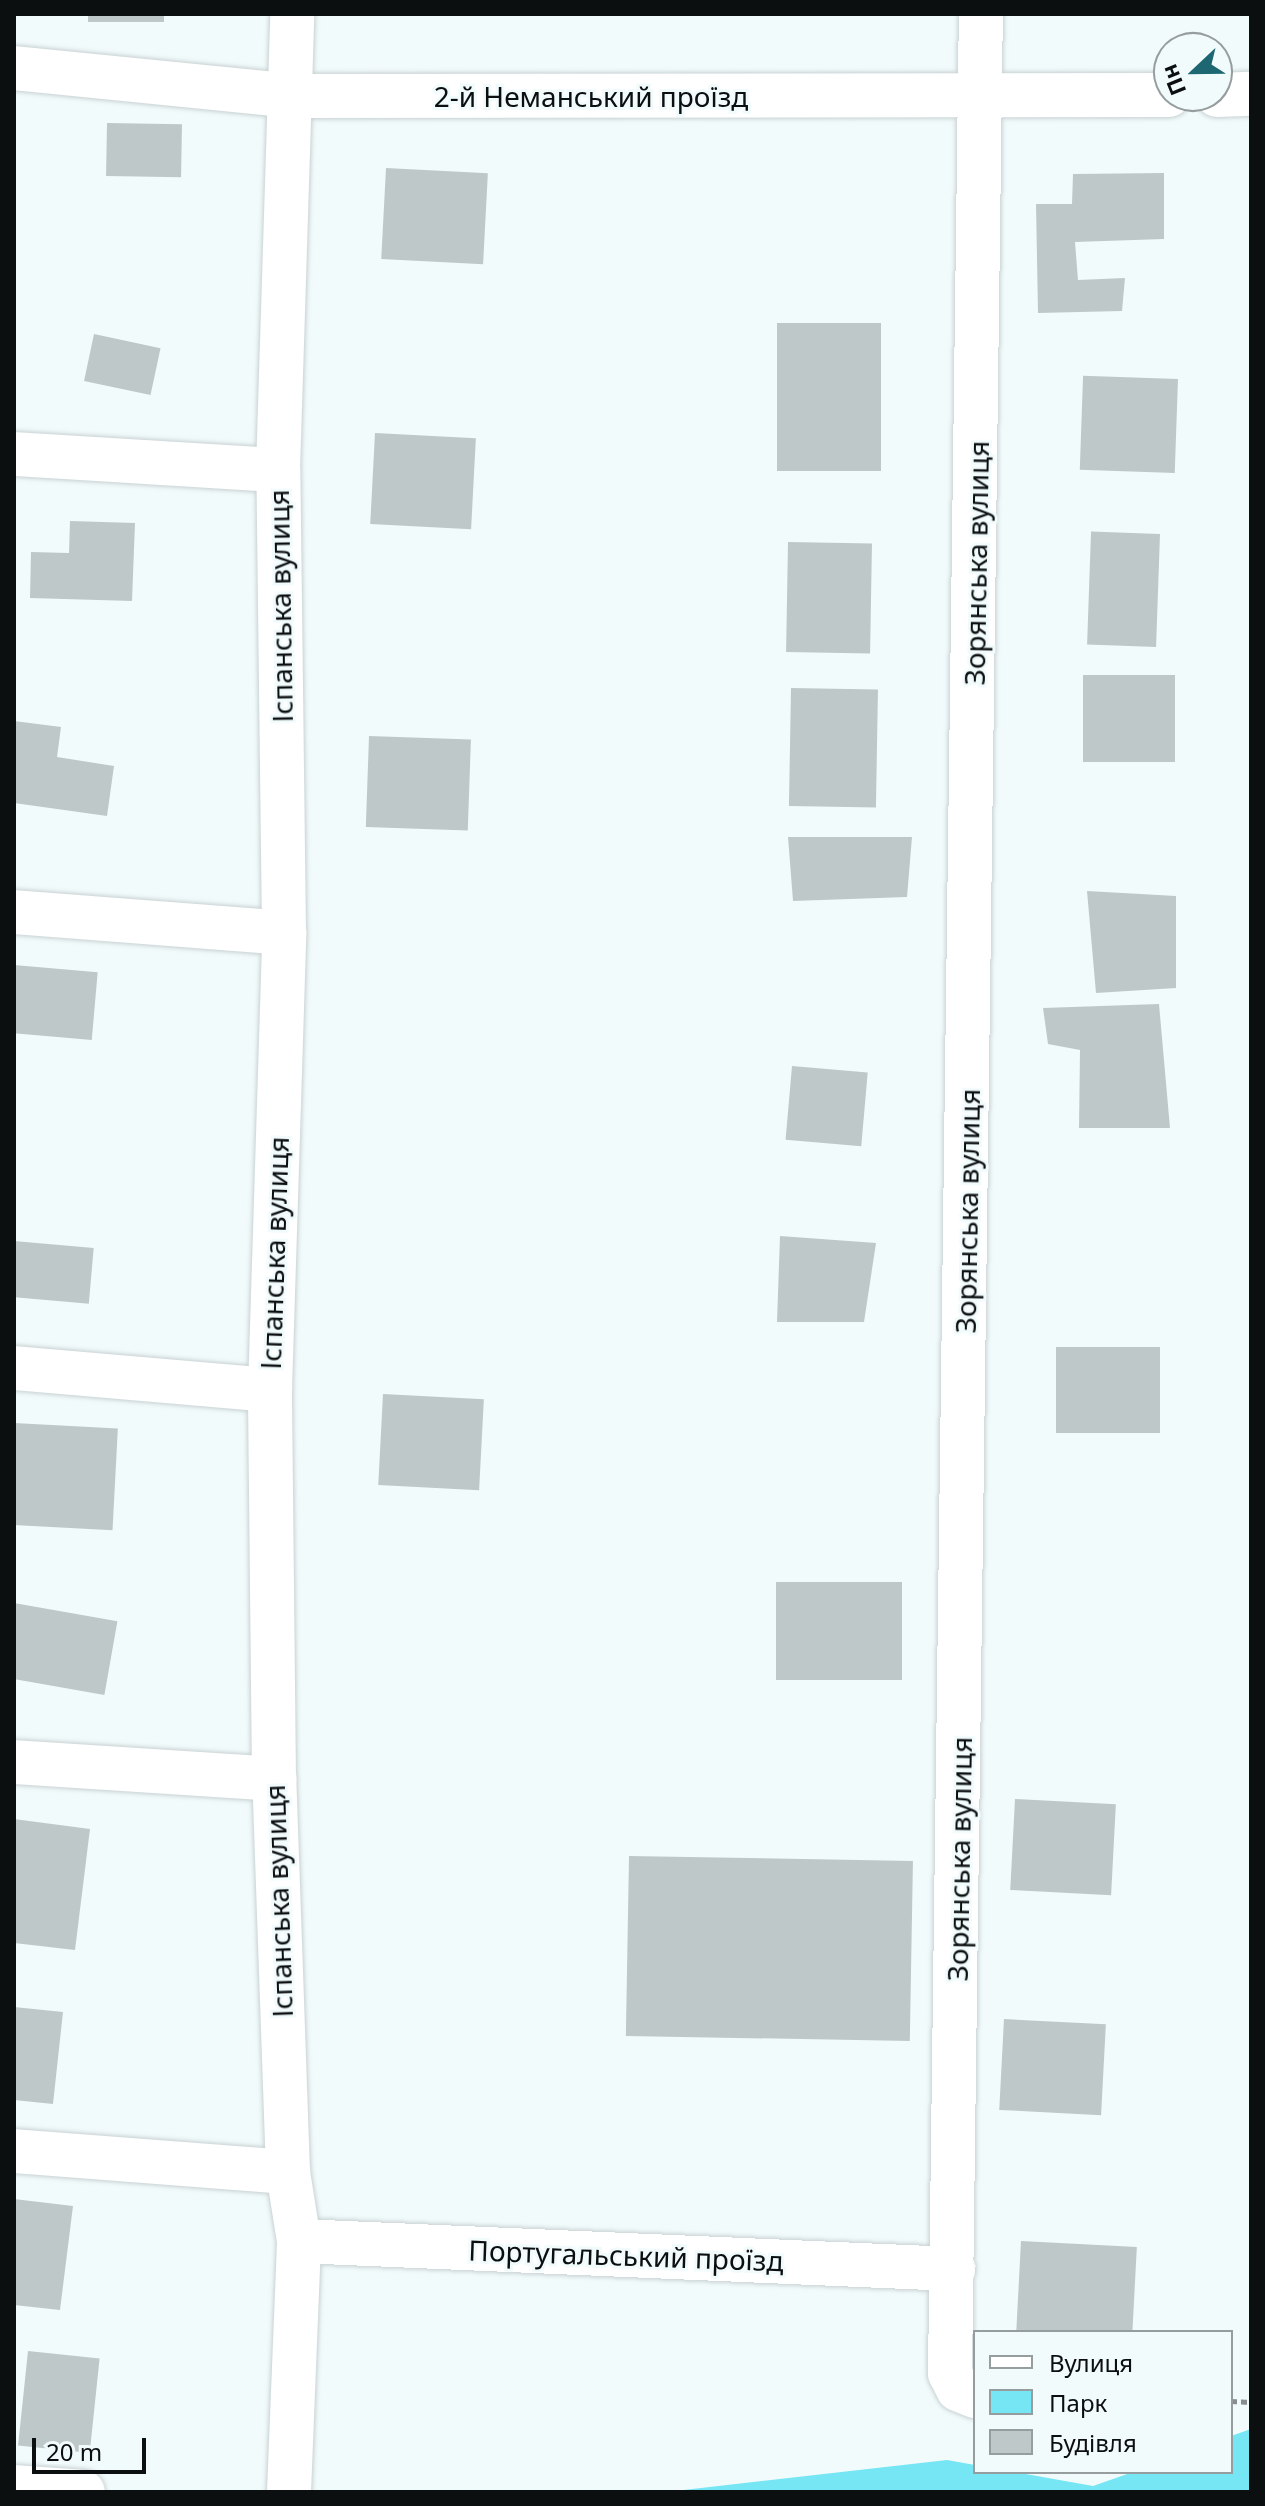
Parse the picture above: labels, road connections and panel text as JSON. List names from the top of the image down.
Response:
{
  "streets": {
    "street": [
      "2-й Неманський проїзд",
      "Зорянська вулиця",
      "Іспанська вулиця",
      "Португальський проїзд"
    ]
  },
  "crossings": [
    ["2-й Неманський проїзд", "Зорянська вулиця"],
    ["2-й Неманський проїзд", "Іспанська вулиця"],
    ["Зорянська вулиця", "Португальський проїзд"],
    ["Іспанська вулиця", "Португальський проїзд"]
  ],
  "legend": ["Вулиця", "Парк", "Будівля"],
  "scale_bar": "20 m",
  "north": "left"
}
